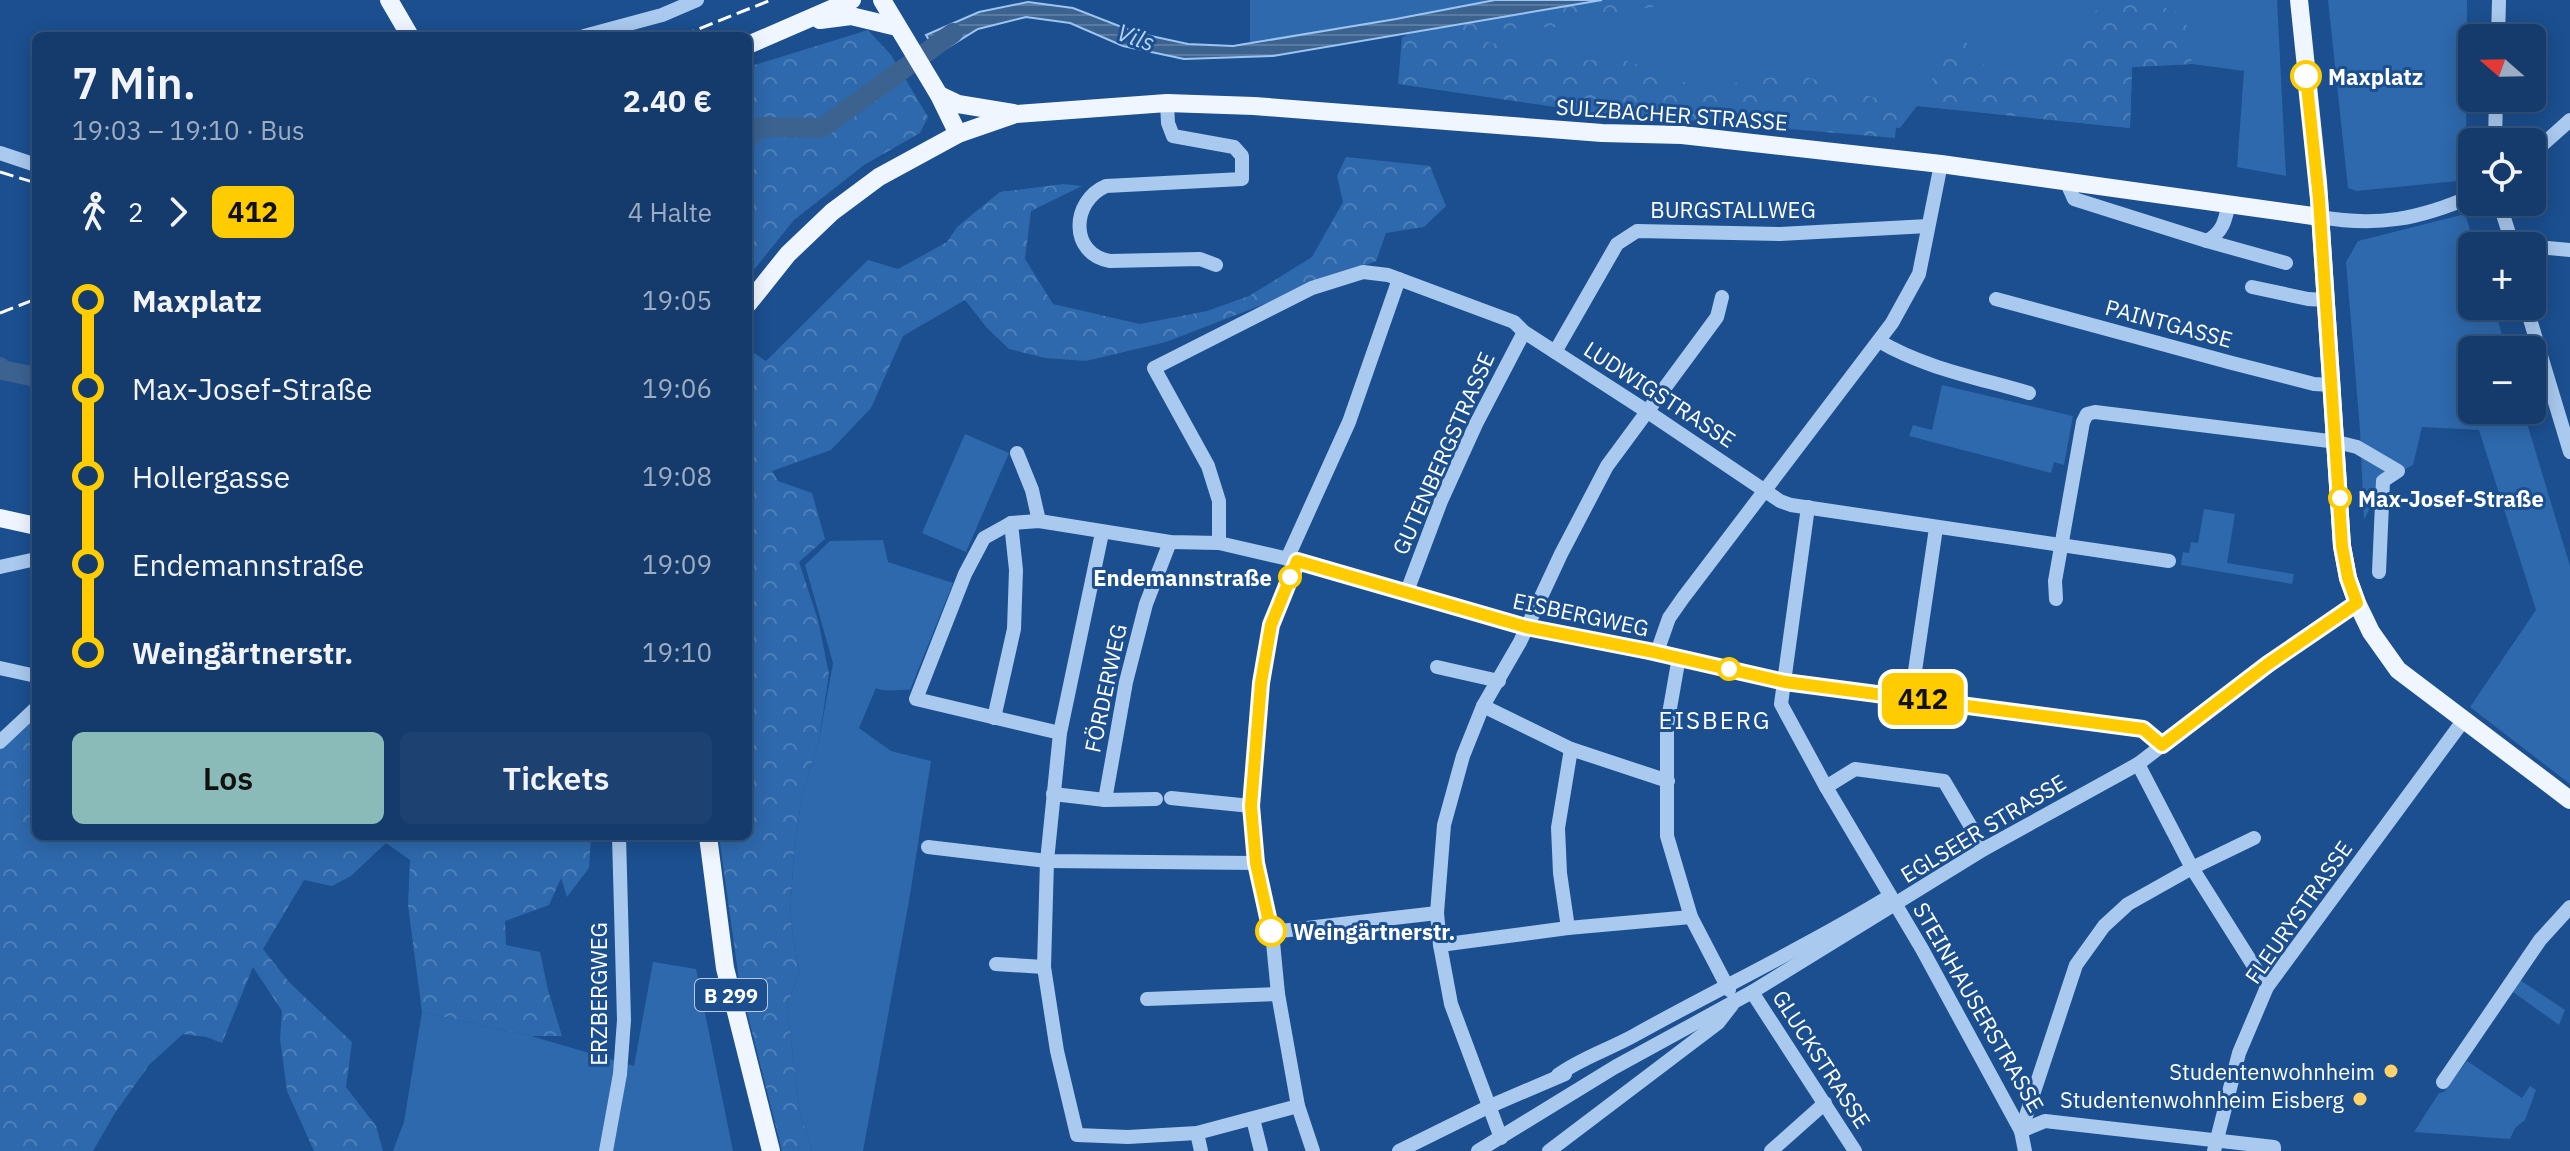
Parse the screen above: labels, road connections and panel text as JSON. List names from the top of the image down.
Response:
{
  "streets": {
    "main road": ["SULZBACHER STRASSE", "B 299"],
    "street": [
      "BURGSTALLWEG",
      "PAINTGASSE",
      "LUDWIGSTRASSE",
      "GUTENBERGSTRASSE",
      "EISBERGWEG",
      "FÖRDERWEG",
      "EGLSEER STRASSE",
      "FLEURYSTRASSE",
      "ERZBERGWEG",
      "STEINHAUSERSTRASSE",
      "GLUCKSTRASSE"
    ]
  },
  "crossings": [
    ["BURGSTALLWEG", "LUDWIGSTRASSE"],
    ["LUDWIGSTRASSE", "GUTENBERGSTRASSE"],
    ["LUDWIGSTRASSE", "EISBERGWEG"],
    ["LUDWIGSTRASSE", "STEINHAUSERSTRASSE"],
    ["GUTENBERGSTRASSE", "EISBERGWEG"],
    ["EISBERGWEG", "FÖRDERWEG"],
    ["EISBERGWEG", "EGLSEER STRASSE"],
    ["EISBERGWEG", "STEINHAUSERSTRASSE"],
    ["EGLSEER STRASSE", "STEINHAUSERSTRASSE"],
    ["EGLSEER STRASSE", "GLUCKSTRASSE"],
    ["FLEURYSTRASSE", "STEINHAUSERSTRASSE"]
  ],
  "districts": ["EISBERG"],
  "water": ["Vils"],
  "places": [
    "Maxplatz",
    "Max-Josef-Straße",
    "Endemannstraße",
    "Weingärtnerstr.",
    "Studentenwohnheim",
    "Studentenwohnheim Eisberg"
  ],
  "lines": ["bus line 412"],
  "north": "left",
  "page": {
    "on_map": "412",
    "map_buttons": ["+", "−"],
    "heading": ["7 Min.", "19:03 – 19:10 · Bus", "2.40 €"],
    "legs": ["2", "412", "4 Halte"],
    "list": [
      {
        "name": "Maxplatz",
        "value": "19:05"
      },
      {
        "name": "Max-Josef-Straße",
        "value": "19:06"
      },
      {
        "name": "Hollergasse",
        "value": "19:08"
      },
      {
        "name": "Endemannstraße",
        "value": "19:09"
      },
      {
        "name": "Weingärtnerstr.",
        "value": "19:10"
      }
    ],
    "buttons": ["Los", "Tickets"]
  }
}
